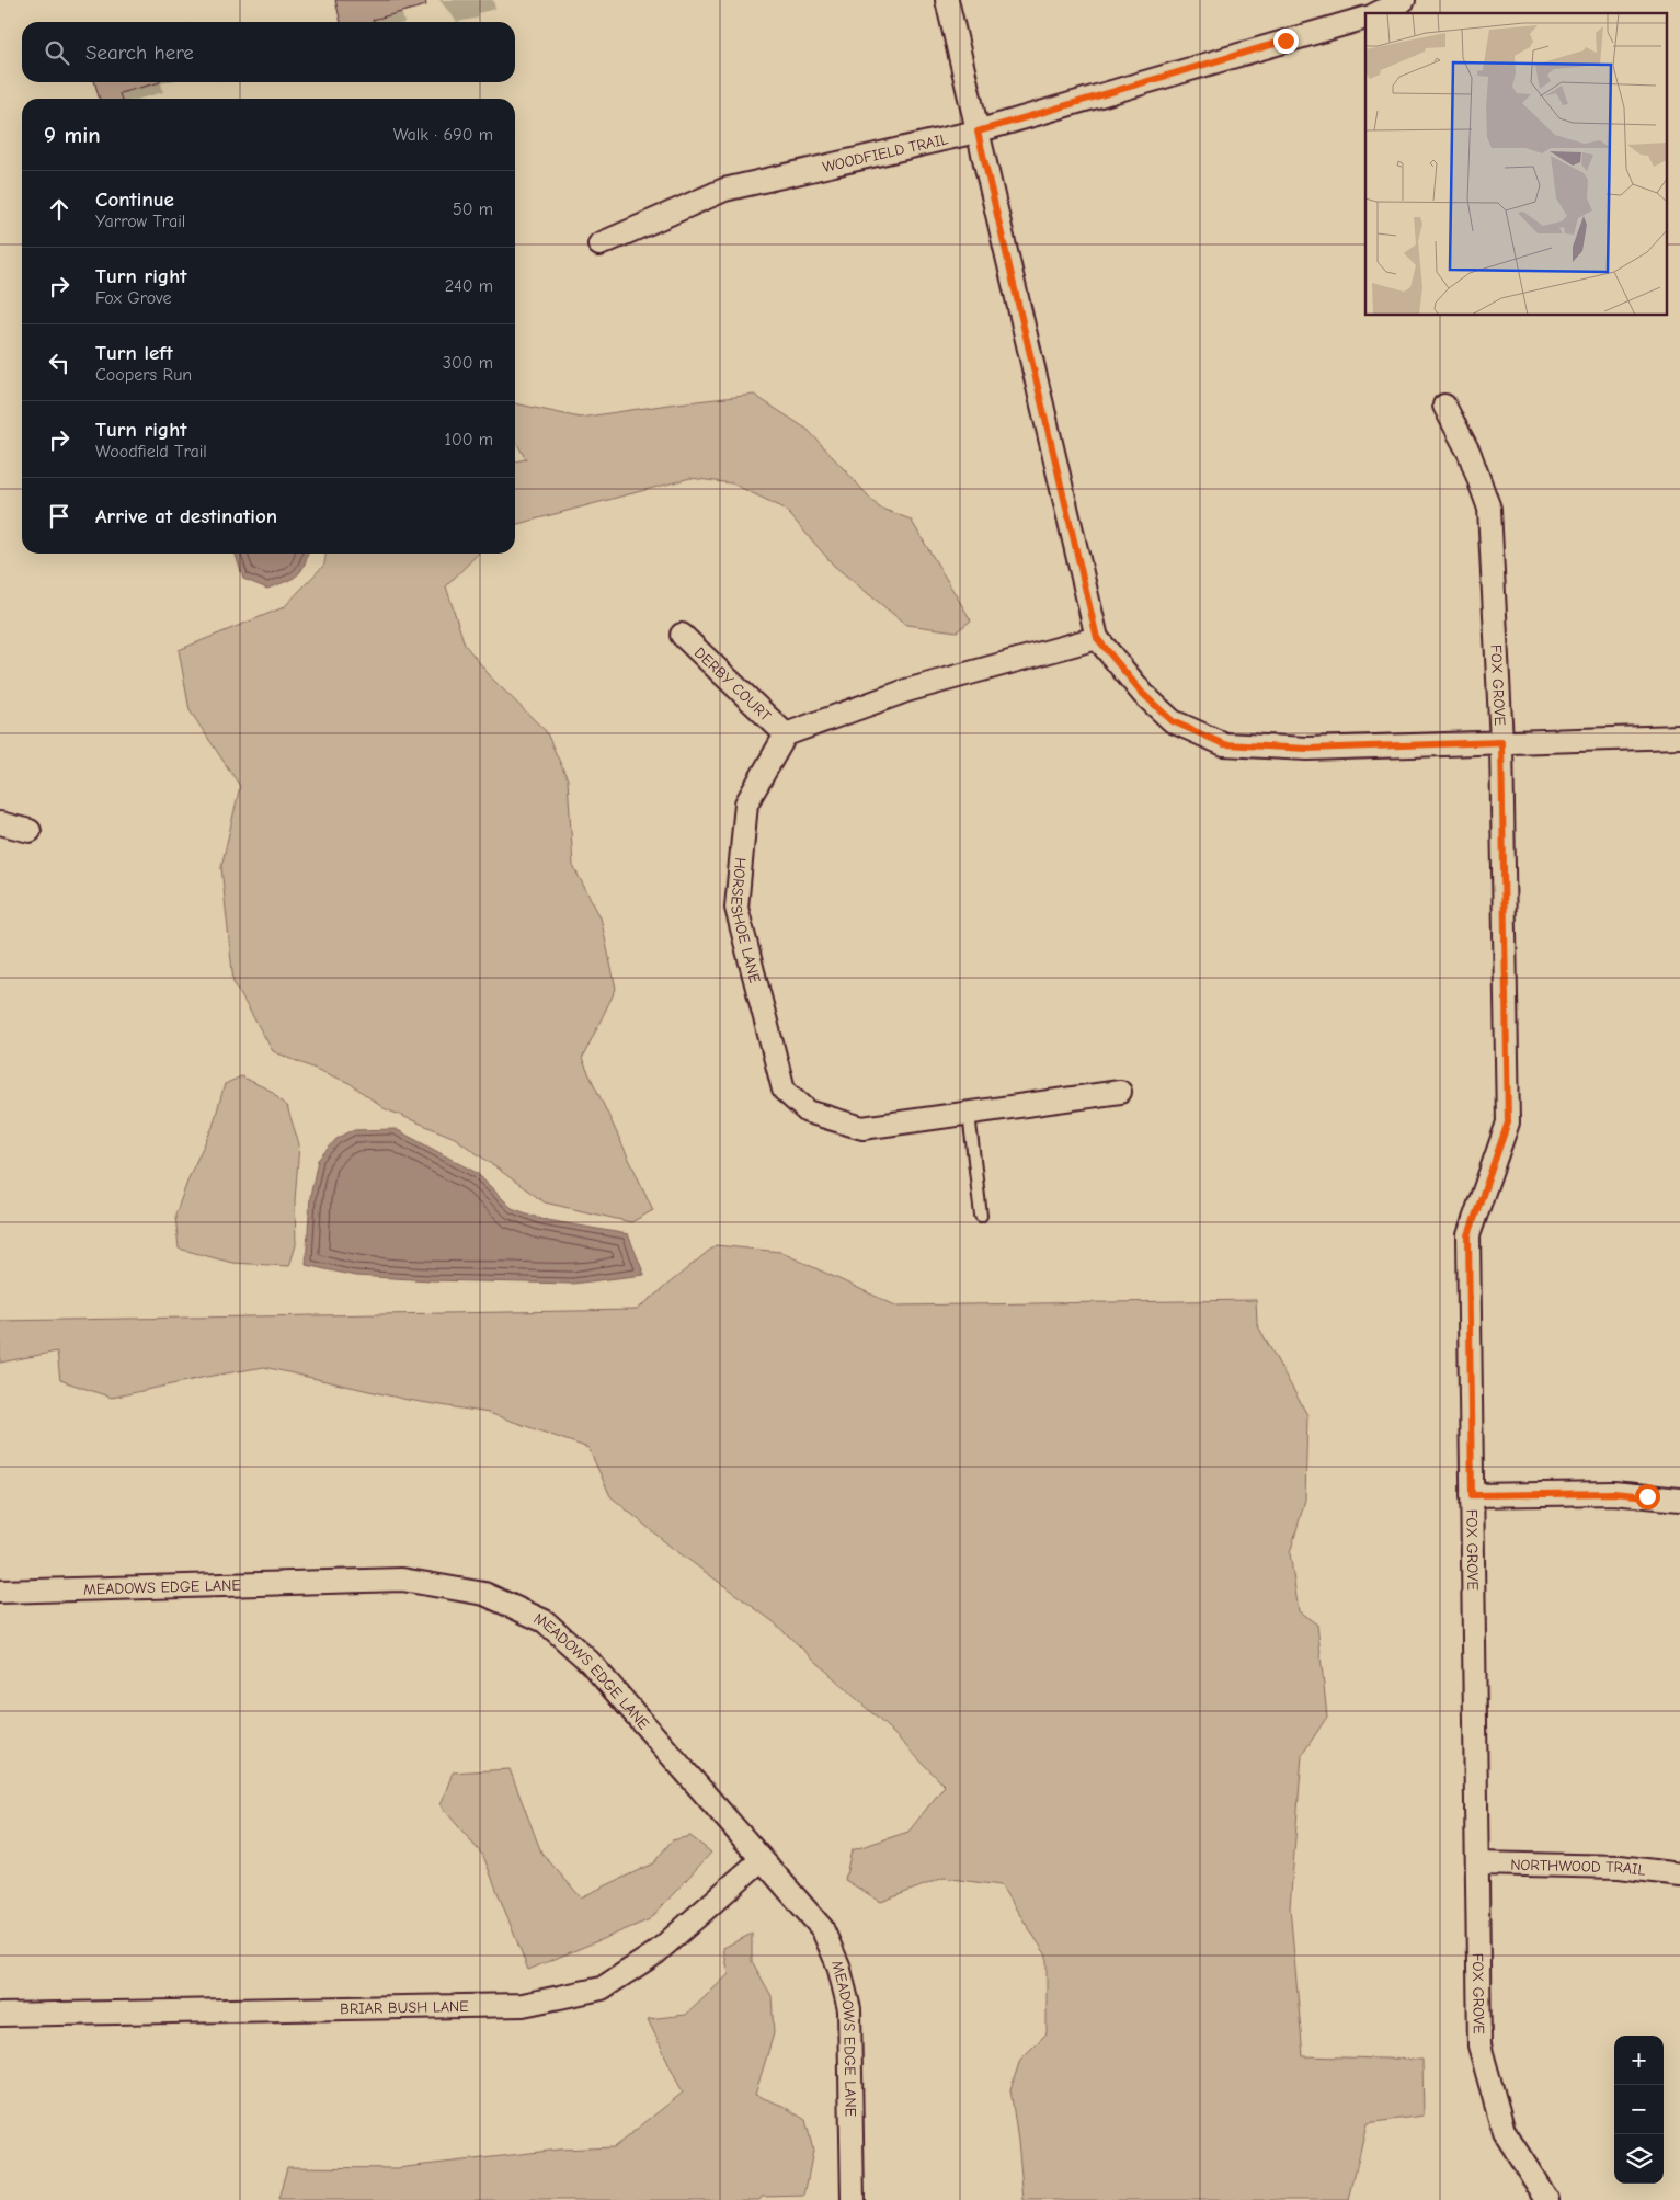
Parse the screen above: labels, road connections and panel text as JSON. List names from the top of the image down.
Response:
{
  "streets": {
    "street": [
      "WOODFIELD TRAIL",
      "DERBY COURT",
      "FOX GROVE",
      "HORSESHOE LANE",
      "MEADOWS EDGE LANE",
      "NORTHWOOD TRAIL",
      "BRIAR BUSH LANE"
    ]
  },
  "crossings": [
    ["DERBY COURT", "HORSESHOE LANE"],
    ["FOX GROVE", "NORTHWOOD TRAIL"],
    ["MEADOWS EDGE LANE", "BRIAR BUSH LANE"]
  ],
  "page": {
    "search": "Search here",
    "heading": ["9 min", "Walk · 690 m"],
    "list": [
      ["Continue", "Yarrow Trail", "50 m"],
      ["Turn right", "Fox Grove", "240 m"],
      ["Turn left", "Coopers Run", "300 m"],
      ["Turn right", "Woodfield Trail", "100 m"],
      "Arrive at destination"
    ],
    "map_buttons": ["+", "−"]
  }
}
